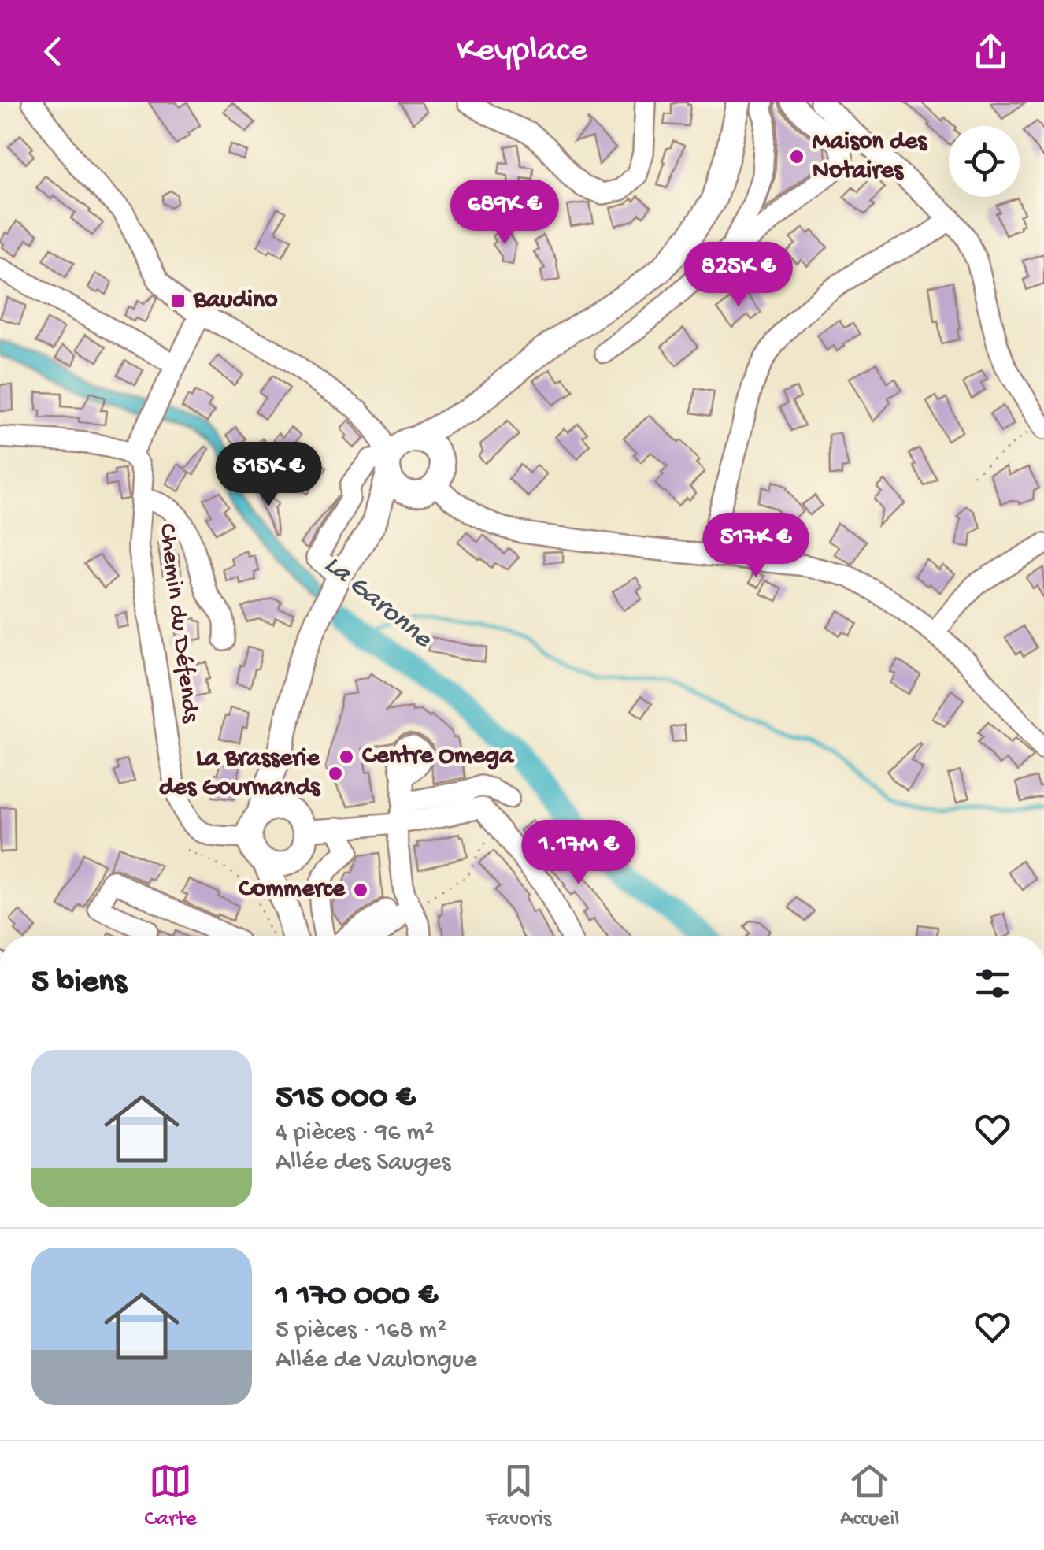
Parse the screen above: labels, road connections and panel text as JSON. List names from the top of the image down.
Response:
{
  "streets": {
    "street": ["Chemin du Défends"]
  },
  "water": ["La Garonne"],
  "places": {
    "other": [
      "Maison des Notaires",
      "Centre Omega",
      "La Brasserie des Gourmands",
      "Commerce"
    ],
    "transit": ["Baudino"]
  },
  "page": {
    "header": "Keyplace",
    "price": [
      "689K €",
      "825K €",
      "515K €",
      "517K €",
      "1.17M €"
    ],
    "heading": "5 biens",
    "list": [
      {
        "name": "515 000 €",
        "note": "4 pièces · 96 m² · Allée des Sauges"
      },
      {
        "name": "1 170 000 €",
        "note": "5 pièces · 168 m² · Allée de Vaulongue"
      }
    ],
    "tabs": ["Carte", "Favoris", "Accueil"]
  }
}
